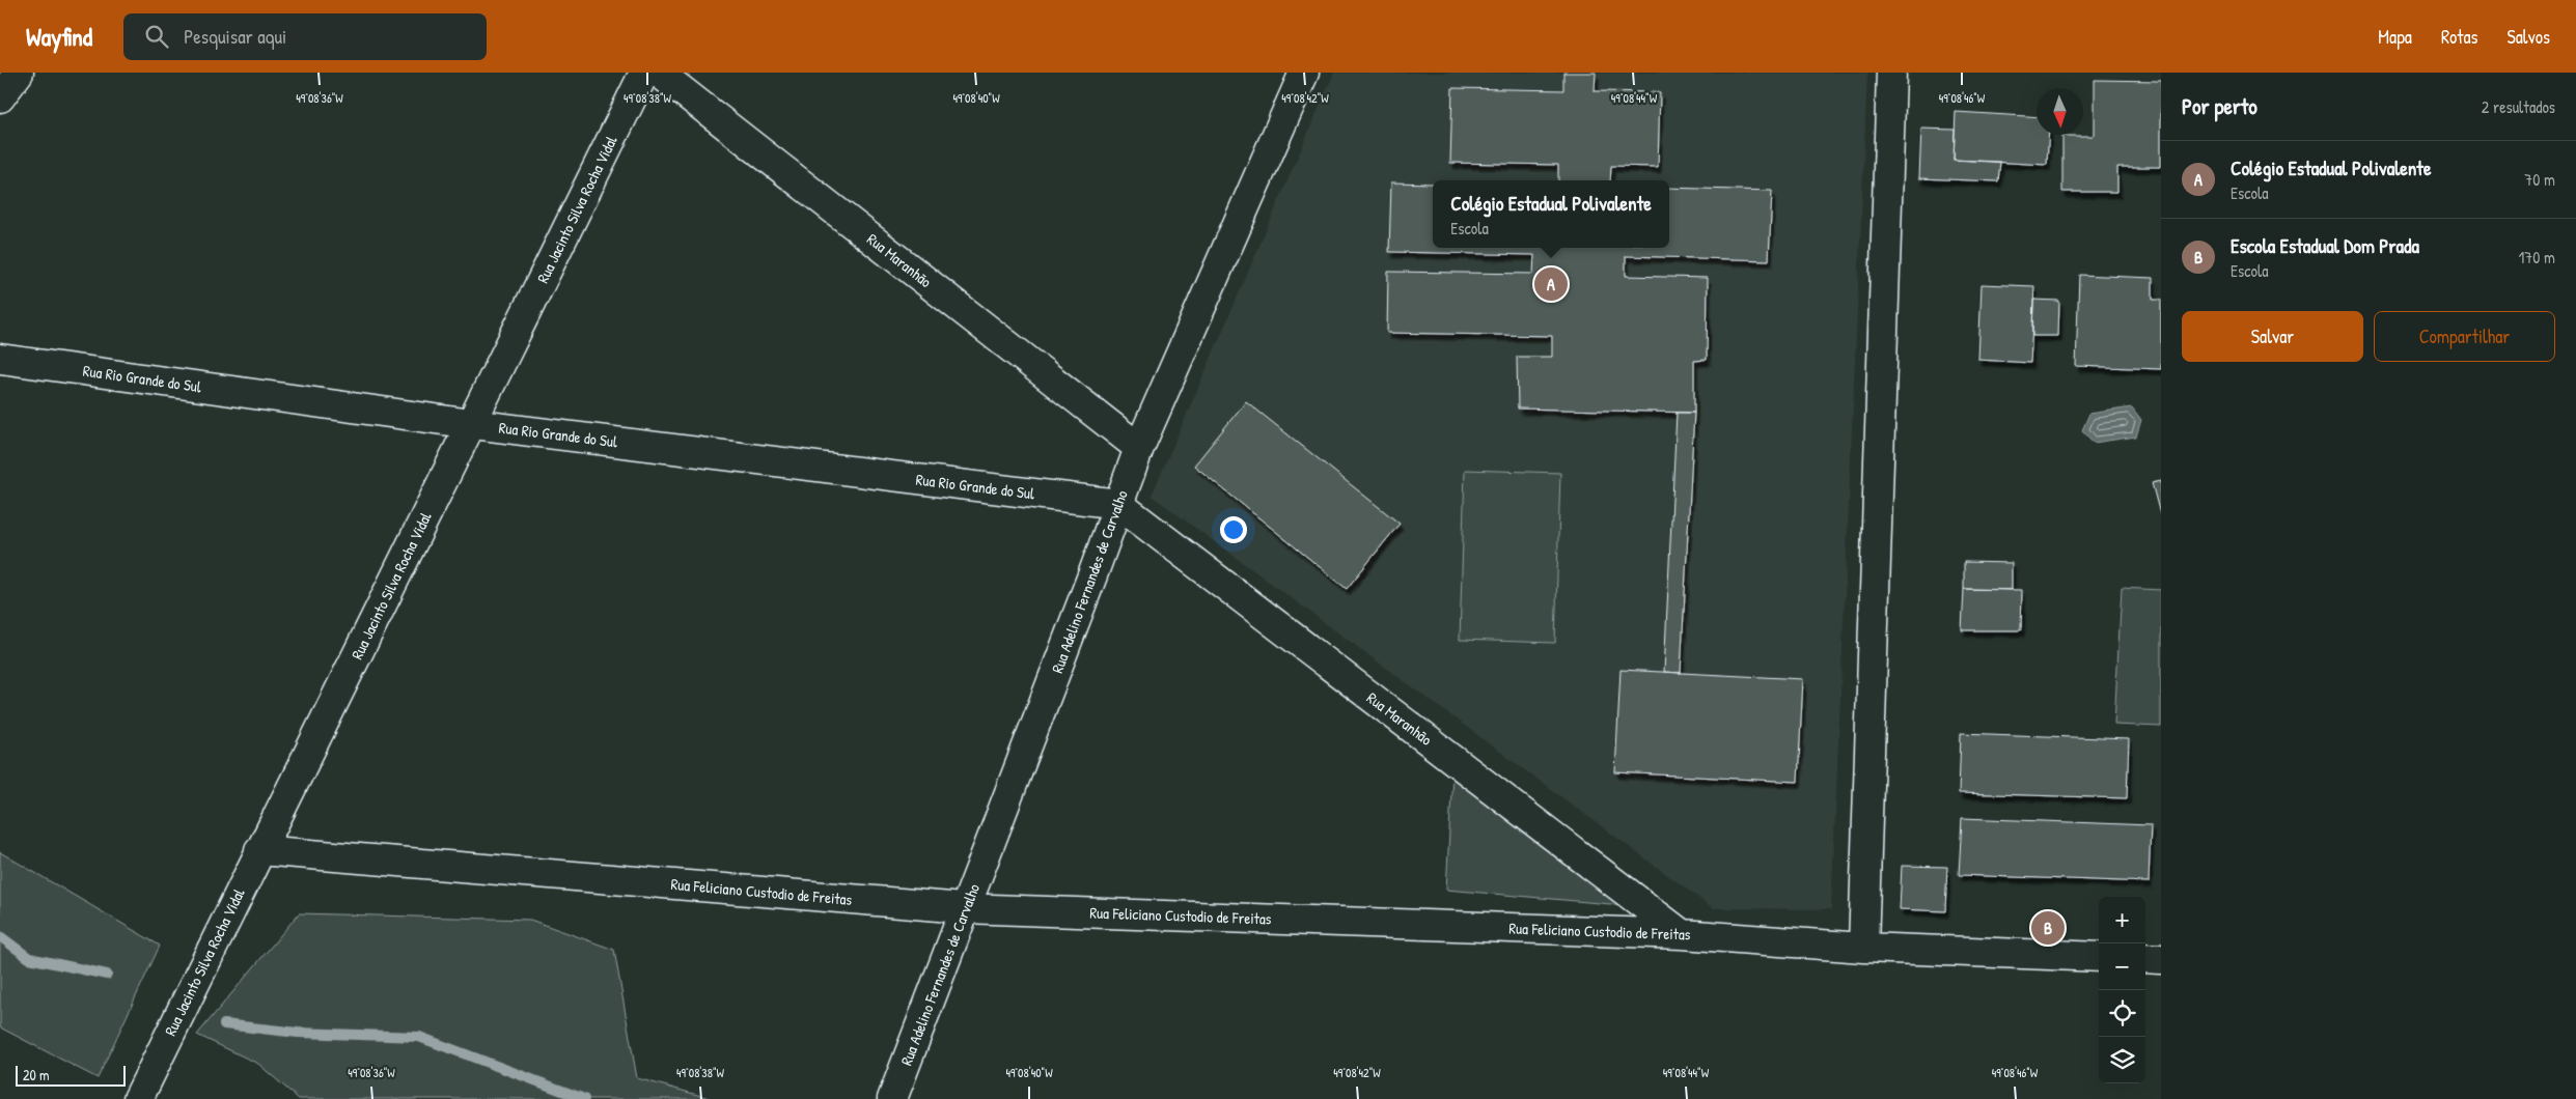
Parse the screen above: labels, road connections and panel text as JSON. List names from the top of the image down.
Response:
{
  "streets": {
    "street": [
      "Rua Jacinto Silva Rocha Vidal",
      "Rua Maranhão",
      "Rua Rio Grande do Sul",
      "Rua Adelino Fernandes de Carvalho",
      "Rua Feliciano Custodio de Freitas"
    ]
  },
  "crossings": [
    ["Rua Jacinto Silva Rocha Vidal", "Rua Rio Grande do Sul"],
    ["Rua Jacinto Silva Rocha Vidal", "Rua Feliciano Custodio de Freitas"],
    ["Rua Maranhão", "Rua Rio Grande do Sul"],
    ["Rua Maranhão", "Rua Adelino Fernandes de Carvalho"],
    ["Rua Maranhão", "Rua Feliciano Custodio de Freitas"],
    ["Rua Rio Grande do Sul", "Rua Adelino Fernandes de Carvalho"],
    ["Rua Adelino Fernandes de Carvalho", "Rua Feliciano Custodio de Freitas"]
  ],
  "scale_bar": "20 m",
  "north": "bottom",
  "page": {
    "header": "Wayfind",
    "search": "Pesquisar aqui",
    "nav": ["Mapa", "Rotas", "Salvos"],
    "heading": ["Por perto", "2 resultados"],
    "list": [
      {
        "mark": "A",
        "name": "Colégio Estadual Polivalente",
        "note": "Escola",
        "value": "70 m"
      },
      {
        "mark": "B",
        "name": "Escola Estadual Dom Prada",
        "note": "Escola",
        "value": "170 m"
      }
    ],
    "popup": ["Colégio Estadual Polivalente", "Escola"],
    "pins": ["A", "B"],
    "buttons": ["Salvar", "Compartilhar"],
    "map_buttons": ["+", "−"],
    "scale": "20 m"
  },
  "coordinates": [
    "49°08'36\"W",
    "49°08'38\"W",
    "49°08'40\"W",
    "49°08'42\"W",
    "49°08'44\"W",
    "49°08'46\"W"
  ]
}
